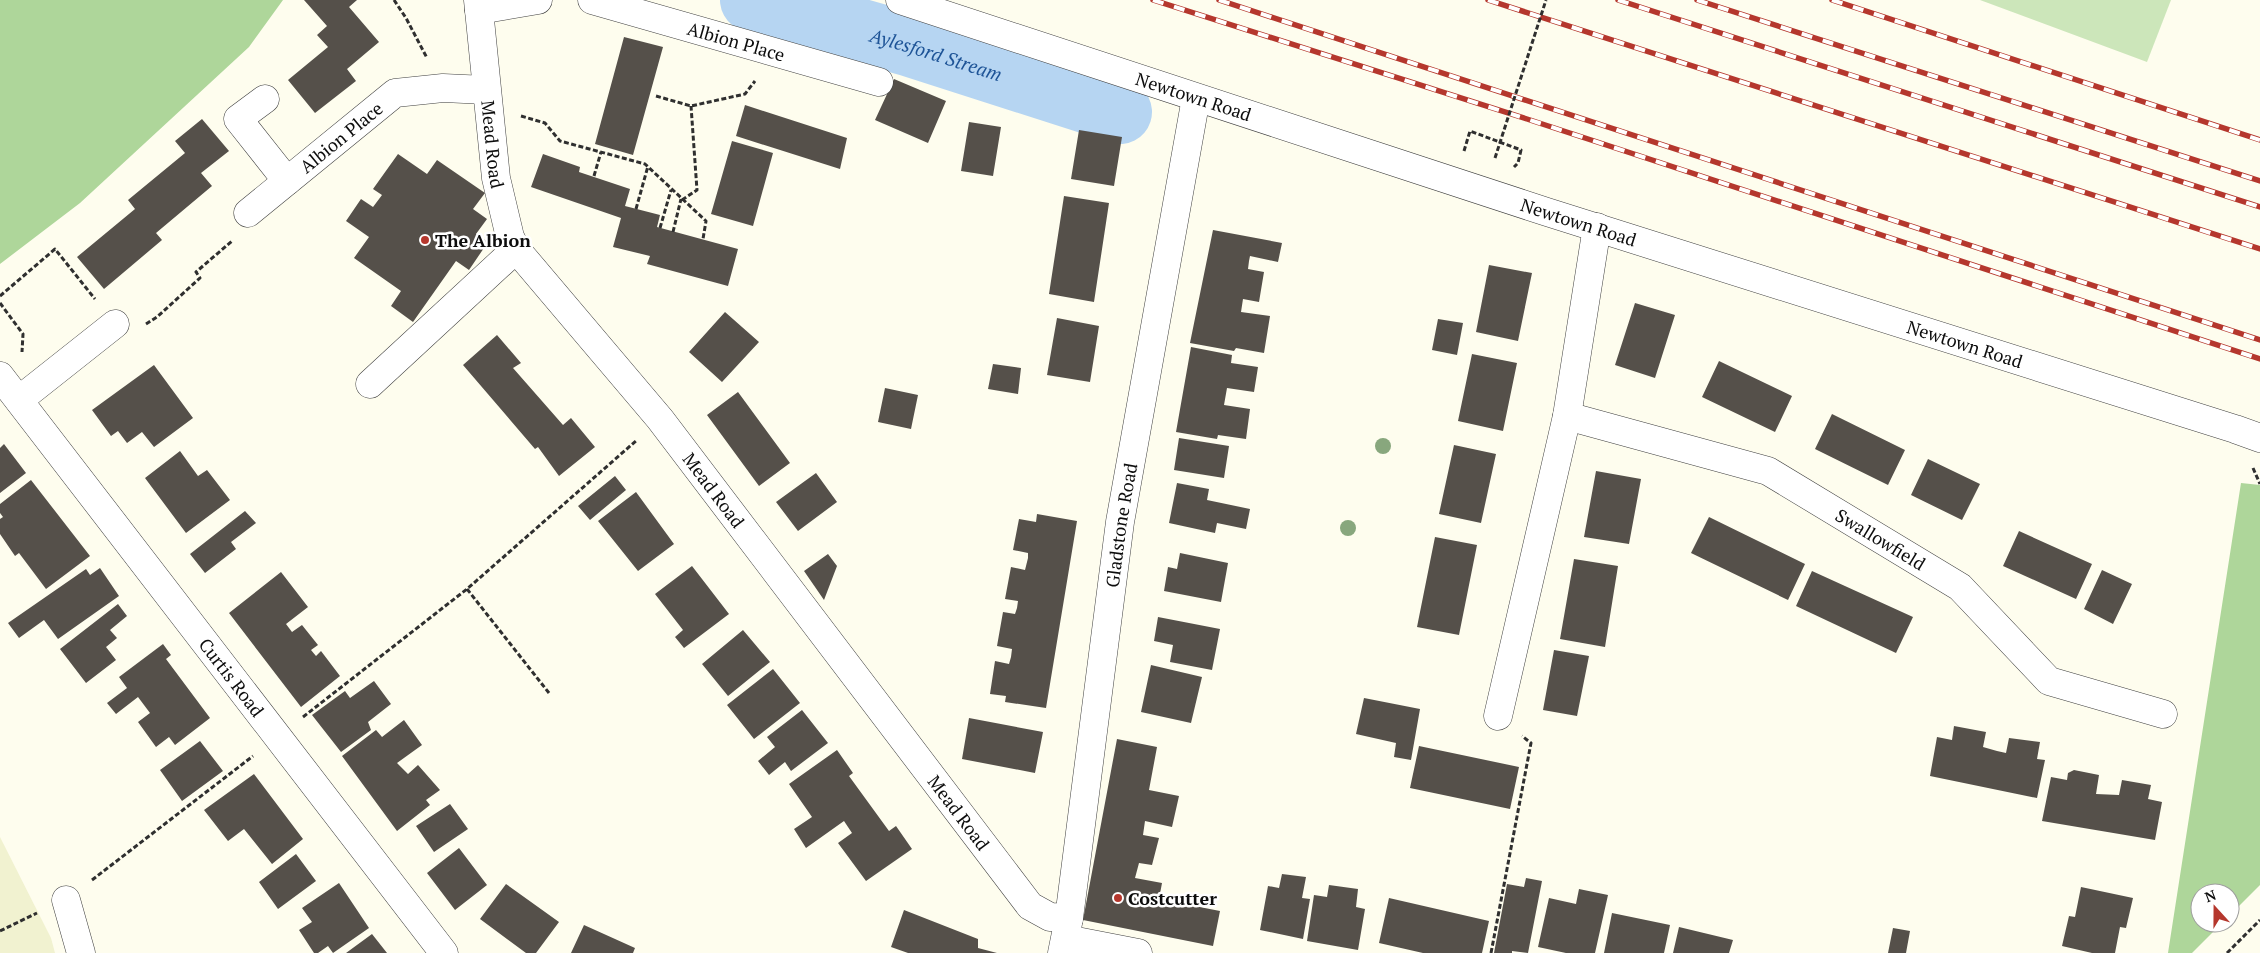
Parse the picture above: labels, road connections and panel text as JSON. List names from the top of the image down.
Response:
{
  "streets": {
    "street": [
      "Albion Place",
      "Newtown Road",
      "Mead Road",
      "Gladstone Road",
      "Swallowfield",
      "Curtis Road"
    ]
  },
  "crossings": [
    ["Albion Place", "Mead Road"],
    ["Newtown Road", "Gladstone Road"],
    ["Mead Road", "Gladstone Road"]
  ],
  "water": ["Aylesford Stream"],
  "places": ["The Albion", "Costcutter"],
  "north": "top"
}
